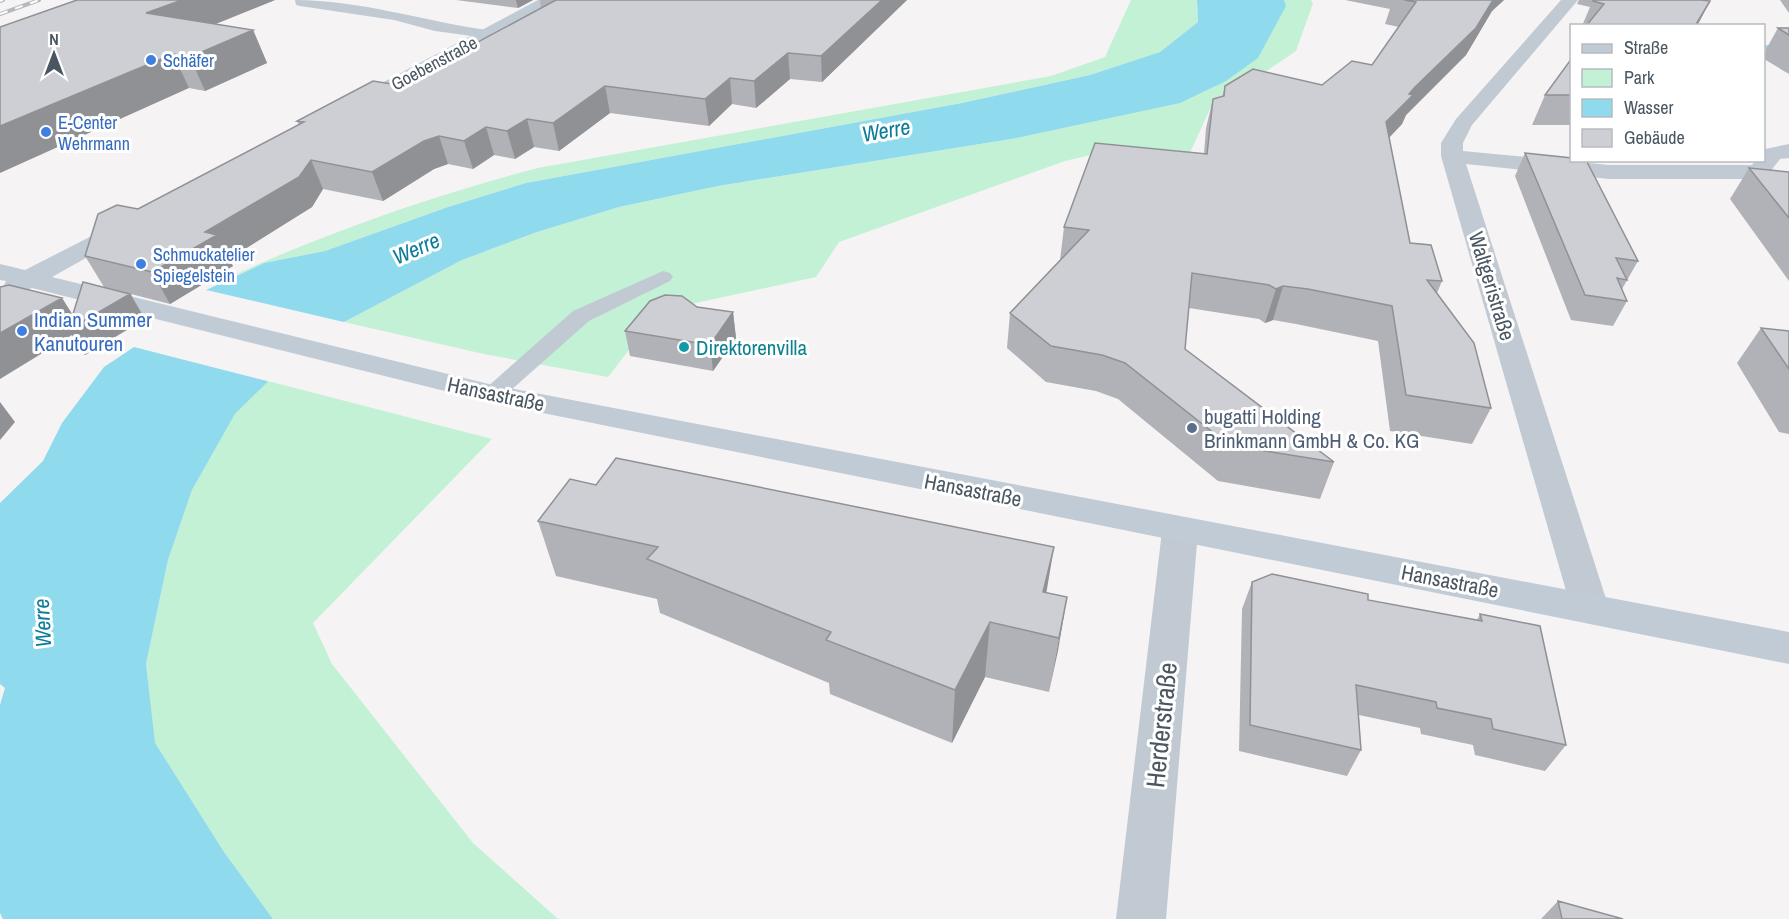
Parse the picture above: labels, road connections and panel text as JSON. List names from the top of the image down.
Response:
{
  "streets": {
    "street": [
      "Goebenstraße",
      "Waltgeristraße",
      "Hansastraße",
      "Herderstraße"
    ]
  },
  "crossings": [
    ["Waltgeristraße", "Hansastraße"],
    ["Hansastraße", "Herderstraße"]
  ],
  "water": ["Werre"],
  "places": [
    "Schäfer",
    "E-Center Wehrmann",
    "Schmuckatelier Spiegelstein",
    "Indian Summer Kanutouren",
    "Direktorenvilla",
    "bugatti Holding Brinkmann GmbH & Co. KG"
  ],
  "legend": [
    "Straße",
    "Park",
    "Wasser",
    "Gebäude"
  ],
  "north": "top"
}
